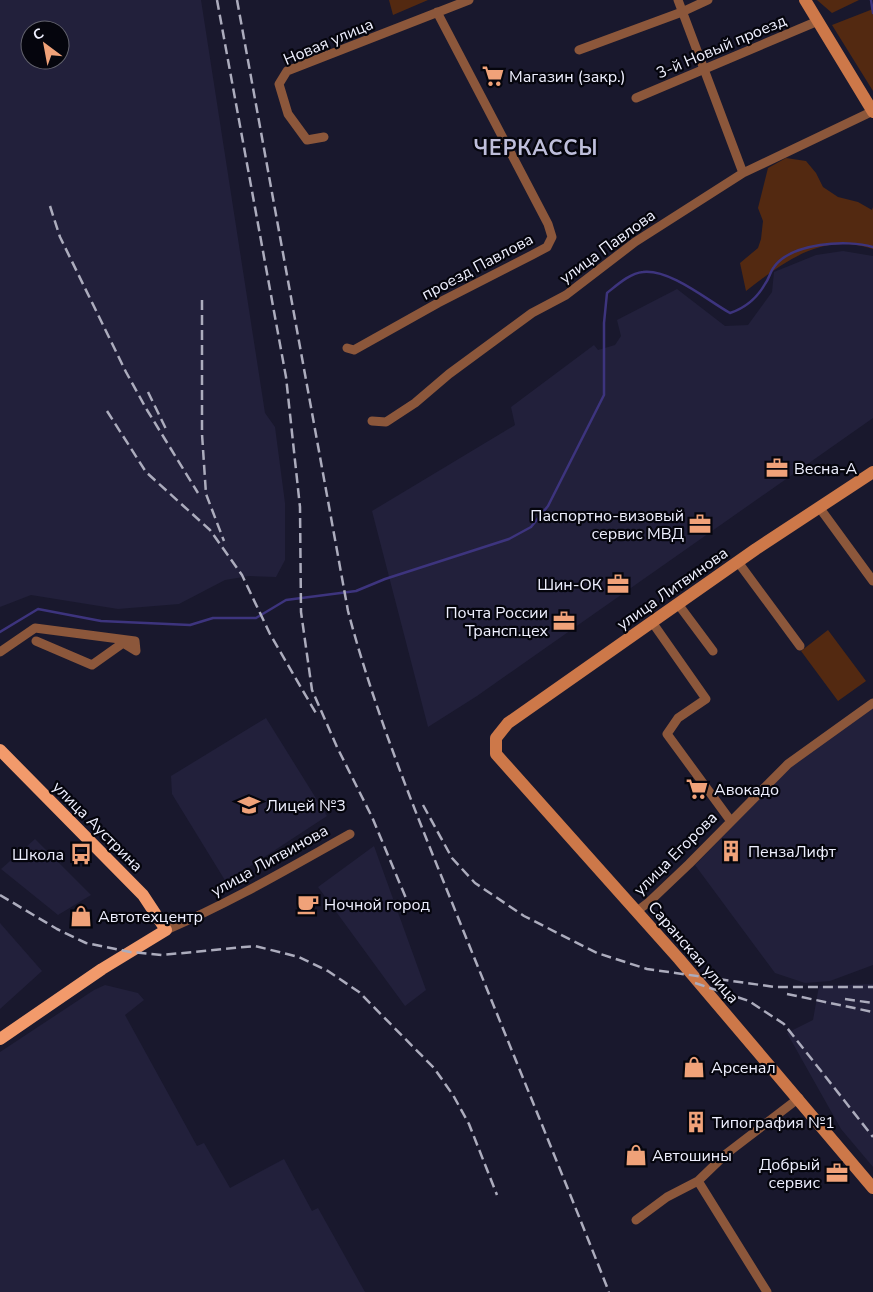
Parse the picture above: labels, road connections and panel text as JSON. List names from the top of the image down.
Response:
{
  "streets": {
    "main road": ["улица Литвинова", "улица Аустрина", "Саранская улица"],
    "street": [
      "Новая улица",
      "3-й Новый проезд",
      "улица Павлова",
      "проезд Павлова",
      "улица Егорова"
    ]
  },
  "crossings": [
    ["Новая улица", "проезд Павлова"],
    ["улица Литвинова", "улица Аустрина"],
    ["улица Литвинова", "Саранская улица"],
    ["улица Егорова", "Саранская улица"]
  ],
  "districts": ["ЧЕРКАССЫ"],
  "places": {
    "supermarket": ["Магазин (закр.)", "Авокадо"],
    "office": [
      "Весна-А",
      "Паспортно-визовый сервис МВД",
      "Шин-ОК",
      "Почта России Трансп.цех",
      "Добрый сервис"
    ],
    "school or university": ["Лицей №3"],
    "building": ["ПензаЛифт", "Типография №1"],
    "bus stop": ["Школа"],
    "cafe": ["Ночной город"],
    "shop": ["Автотехцентр", "Арсенал", "Автошины"]
  },
  "north": "top left"
}
